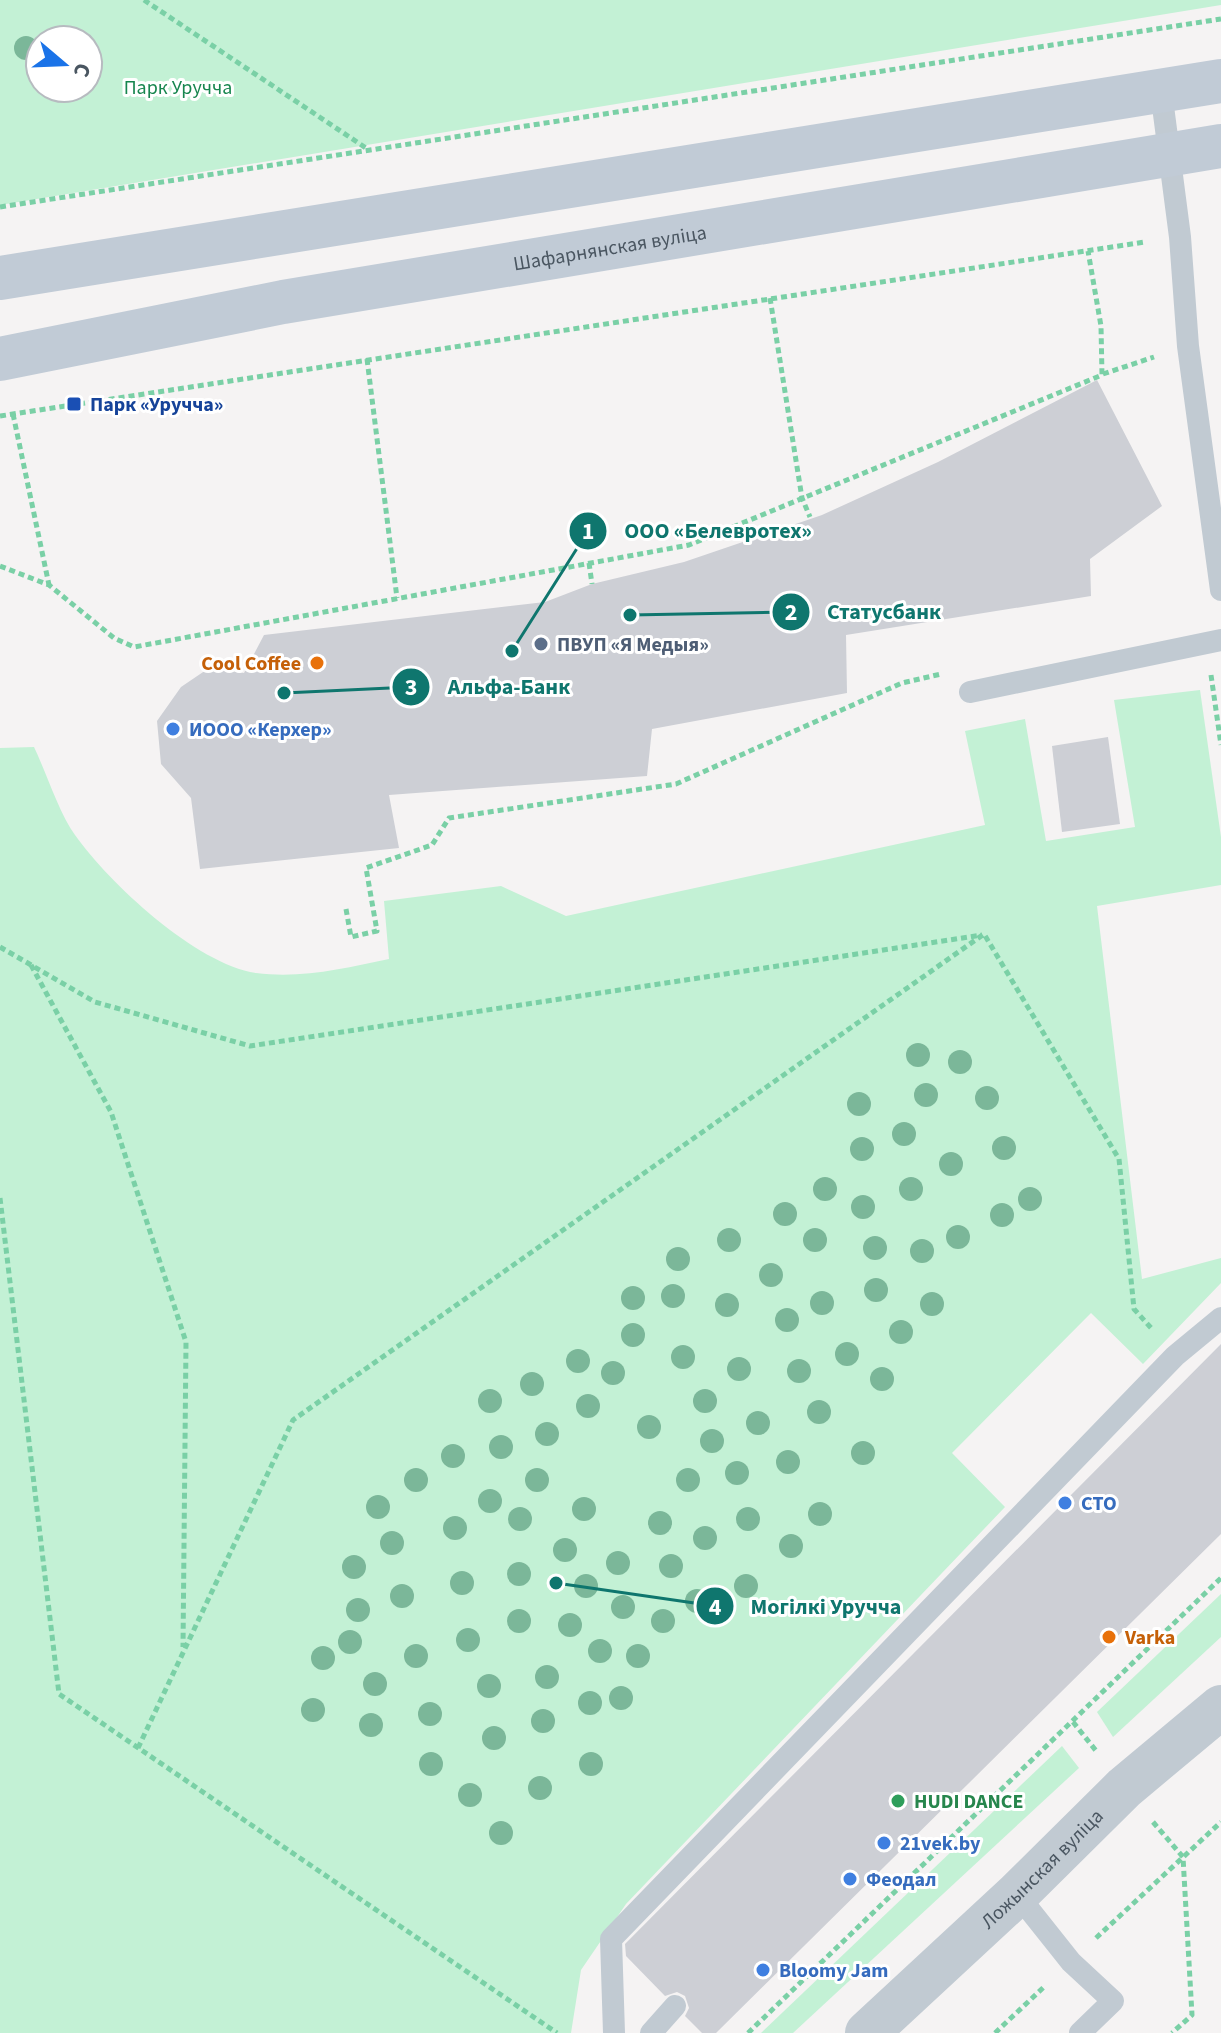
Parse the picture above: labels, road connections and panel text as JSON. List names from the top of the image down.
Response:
{
  "streets": {
    "main road": ["Шафарнянская вуліца"],
    "street": ["Ложынская вуліца"]
  },
  "parks": ["Парк Уручча"],
  "places": {
    "transit": ["Парк «Уручча»"],
    "other": [
      "Статусбанк",
      "ПВУП «Я Медыя»",
      "ООО «Белевротех»",
      "Cool Coffee",
      "Альфа-Банк",
      "ИООО «Керхер»",
      "СТО",
      "Могілкі Уручча",
      "Varka",
      "HUDI DANCE",
      "21vek.by",
      "Феодал",
      "Bloomy Jam"
    ]
  },
  "north": "right"
}
